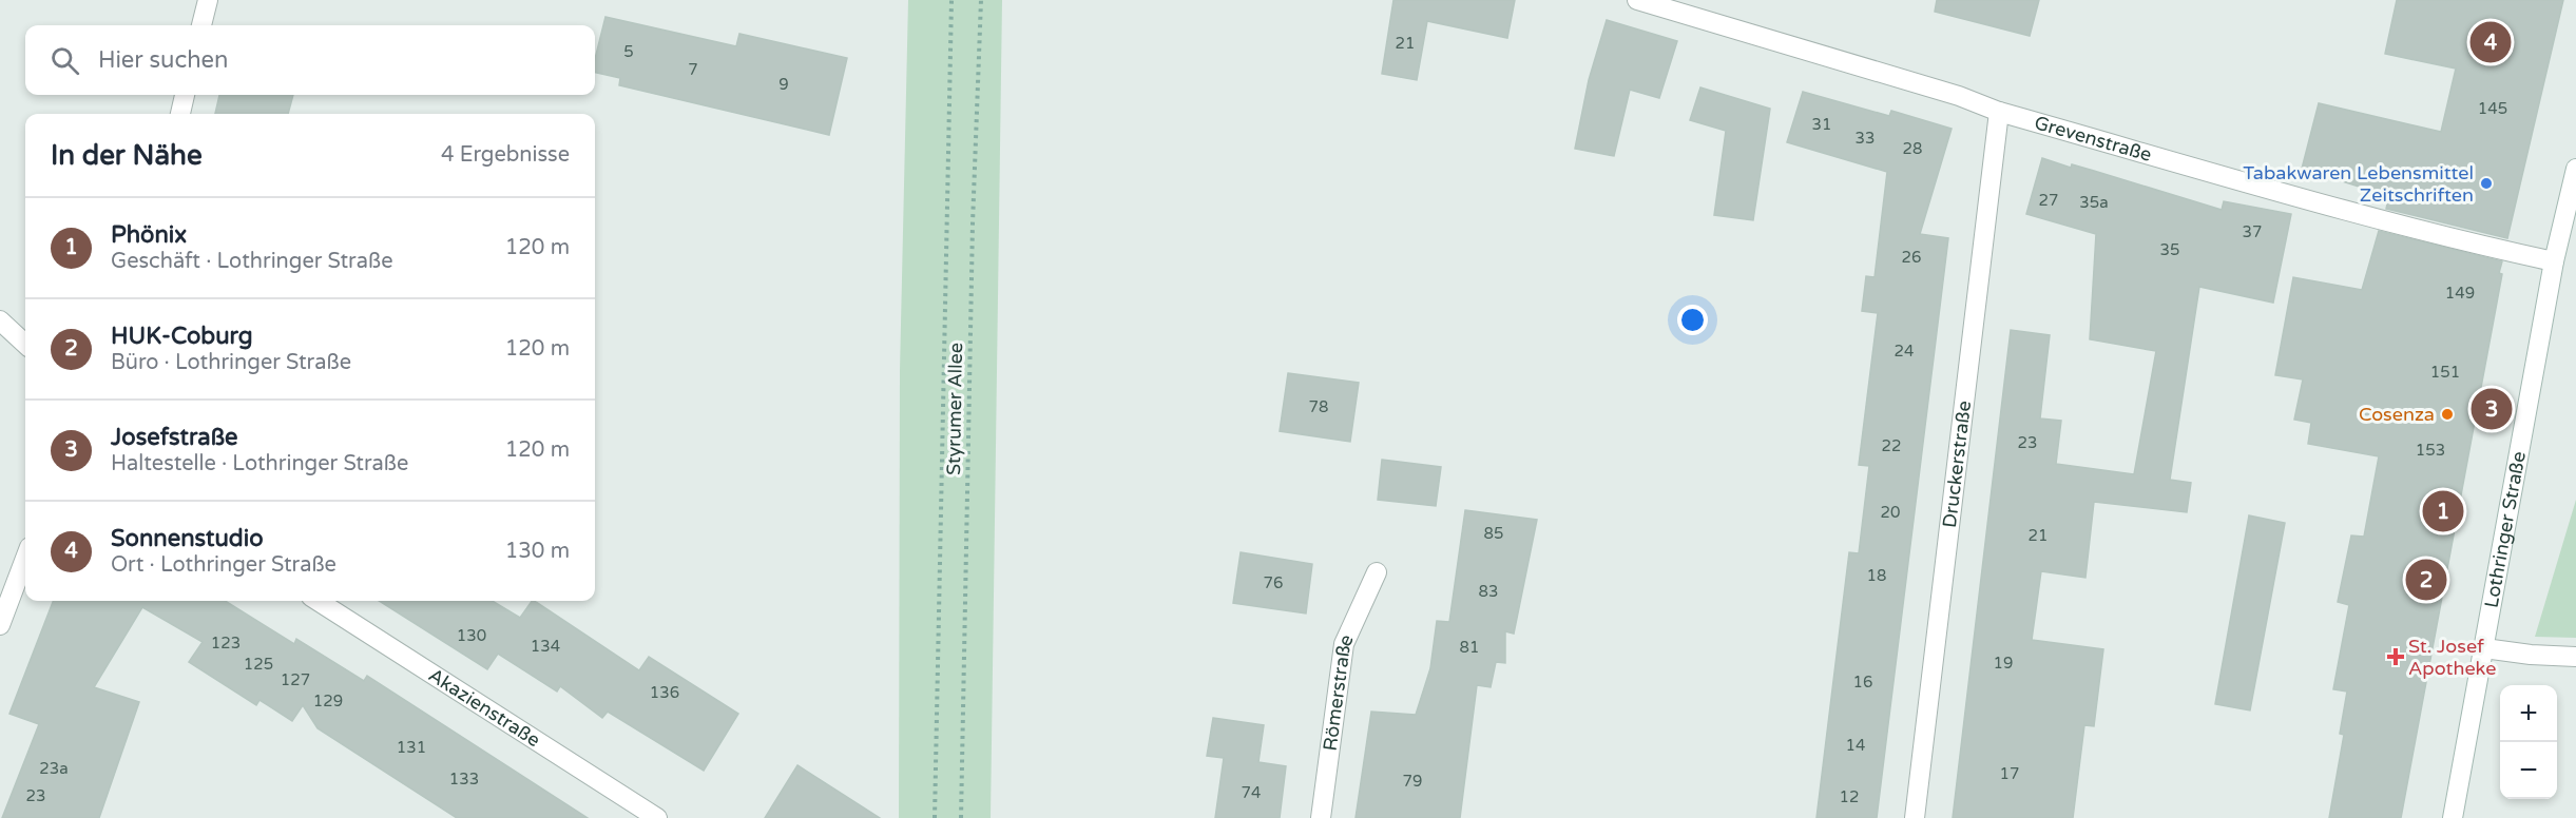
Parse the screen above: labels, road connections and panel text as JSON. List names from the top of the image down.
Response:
{
  "streets": {
    "street": [
      "Grevenstraße",
      "Druckerstraße",
      "Lothringer Straße",
      "Römerstraße",
      "Akazienstraße"
    ],
    "path": ["Styrumer Allee"]
  },
  "crossings": [
    ["Grevenstraße", "Druckerstraße"],
    ["Grevenstraße", "Lothringer Straße"]
  ],
  "places": {
    "other": ["Tabakwaren Lebensmittel Zeitschriften", "Cosenza"],
    "health": ["St. Josef Apotheke"]
  },
  "house_numbers": [
    "21",
    "5",
    "7",
    "9",
    "145",
    "31",
    "33",
    "28",
    "27",
    "35a",
    "37",
    "35",
    "26",
    "149",
    "24",
    "151",
    "78",
    "23",
    "22",
    "153",
    "20",
    "85",
    "21",
    "18",
    "76",
    "83",
    "130",
    "123",
    "134",
    "81",
    "19",
    "125",
    "127",
    "16",
    "136",
    "129",
    "14",
    "131",
    "23a",
    "17",
    "133",
    "79",
    "74",
    "23",
    "12"
  ],
  "page": {
    "pins": [
      "4",
      "3",
      "1",
      "2"
    ],
    "search": "Hier suchen",
    "heading": ["In der Nähe", "4 Ergebnisse"],
    "list": [
      {
        "mark": "1",
        "name": "Phönix",
        "note": "Geschäft · Lothringer Straße",
        "value": "120 m"
      },
      {
        "mark": "2",
        "name": "HUK-Coburg",
        "note": "Büro · Lothringer Straße",
        "value": "120 m"
      },
      {
        "mark": "3",
        "name": "Josefstraße",
        "note": "Haltestelle · Lothringer Straße",
        "value": "120 m"
      },
      {
        "mark": "4",
        "name": "Sonnenstudio",
        "note": "Ort · Lothringer Straße",
        "value": "130 m"
      }
    ],
    "map_buttons": ["+", "−"]
  }
}
